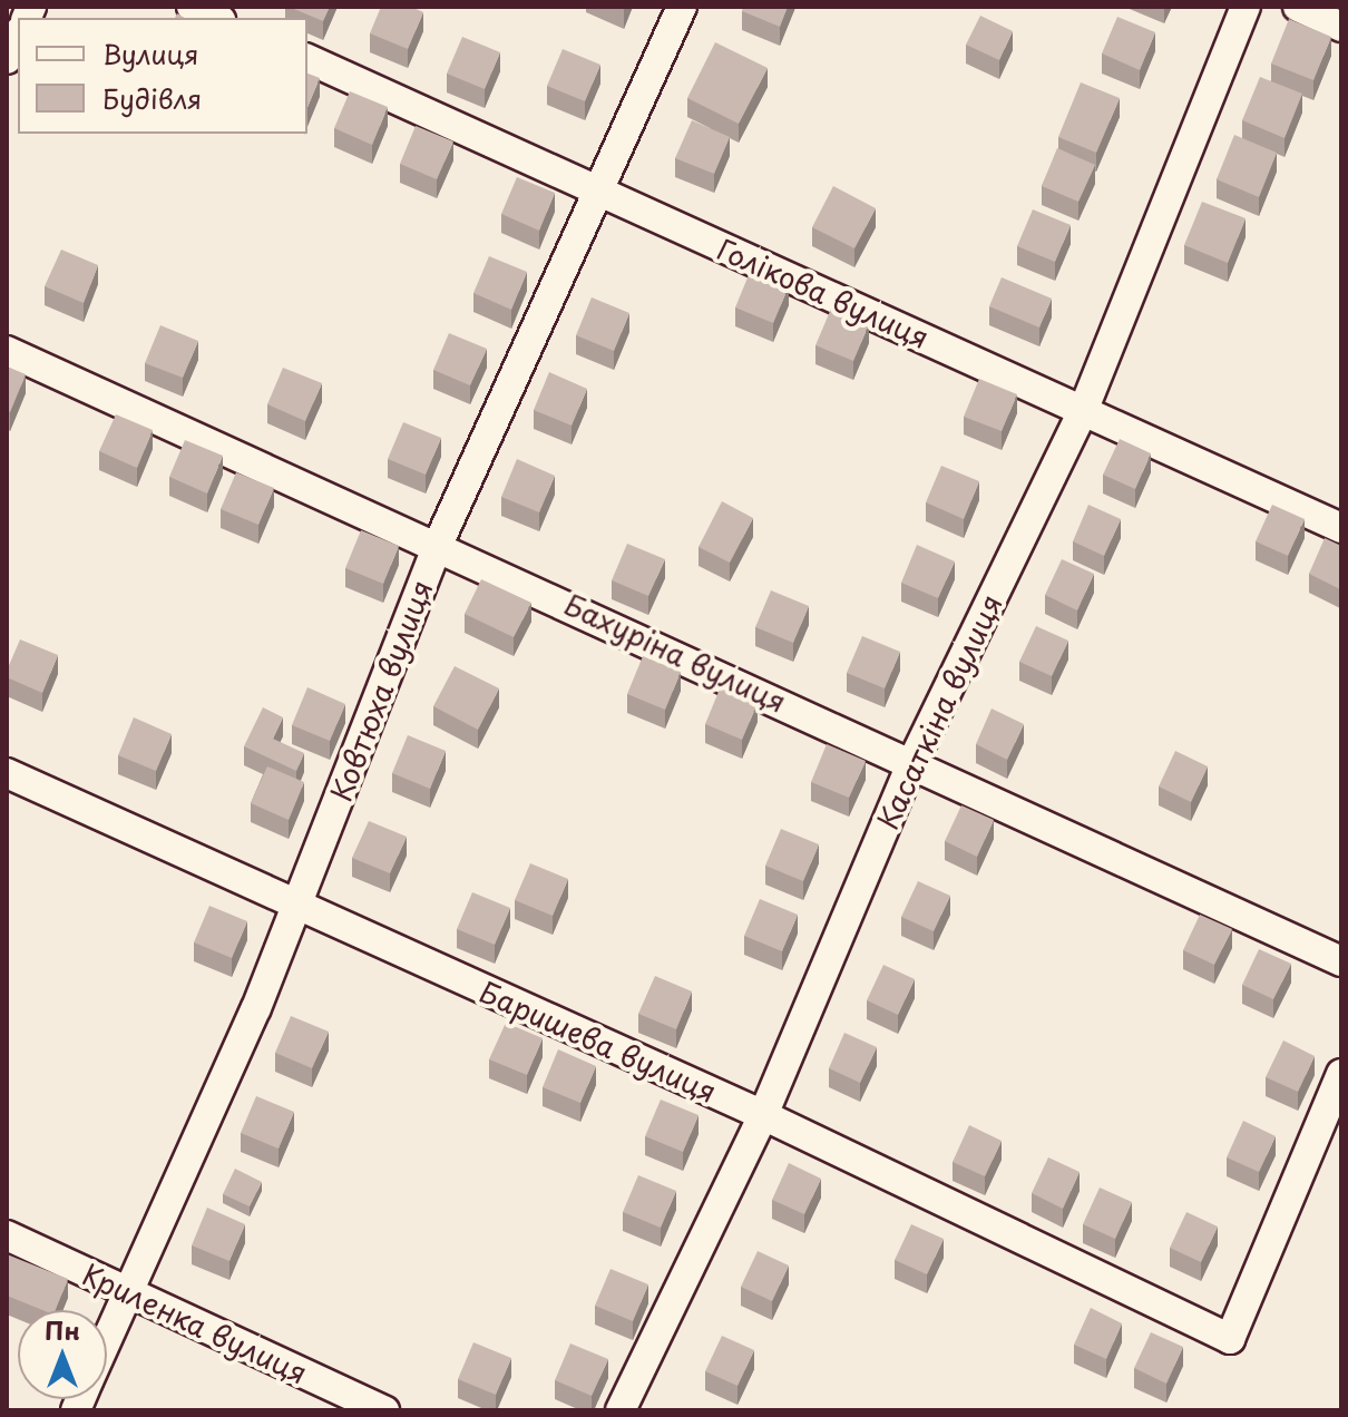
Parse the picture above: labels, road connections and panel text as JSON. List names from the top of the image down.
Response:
{
  "streets": {
    "street": [
      "Голікова вулиця",
      "Бахуріна вулиця",
      "Ковтюха вулиця",
      "Касаткіна вулиця",
      "Баришева вулиця",
      "Криленка вулиця"
    ]
  },
  "crossings": [
    ["Голікова вулиця", "Ковтюха вулиця"],
    ["Голікова вулиця", "Касаткіна вулиця"],
    ["Бахуріна вулиця", "Ковтюха вулиця"],
    ["Бахуріна вулиця", "Касаткіна вулиця"],
    ["Ковтюха вулиця", "Баришева вулиця"],
    ["Ковтюха вулиця", "Криленка вулиця"],
    ["Касаткіна вулиця", "Баришева вулиця"]
  ],
  "legend": ["Вулиця", "Будівля"],
  "north": "top"
}
